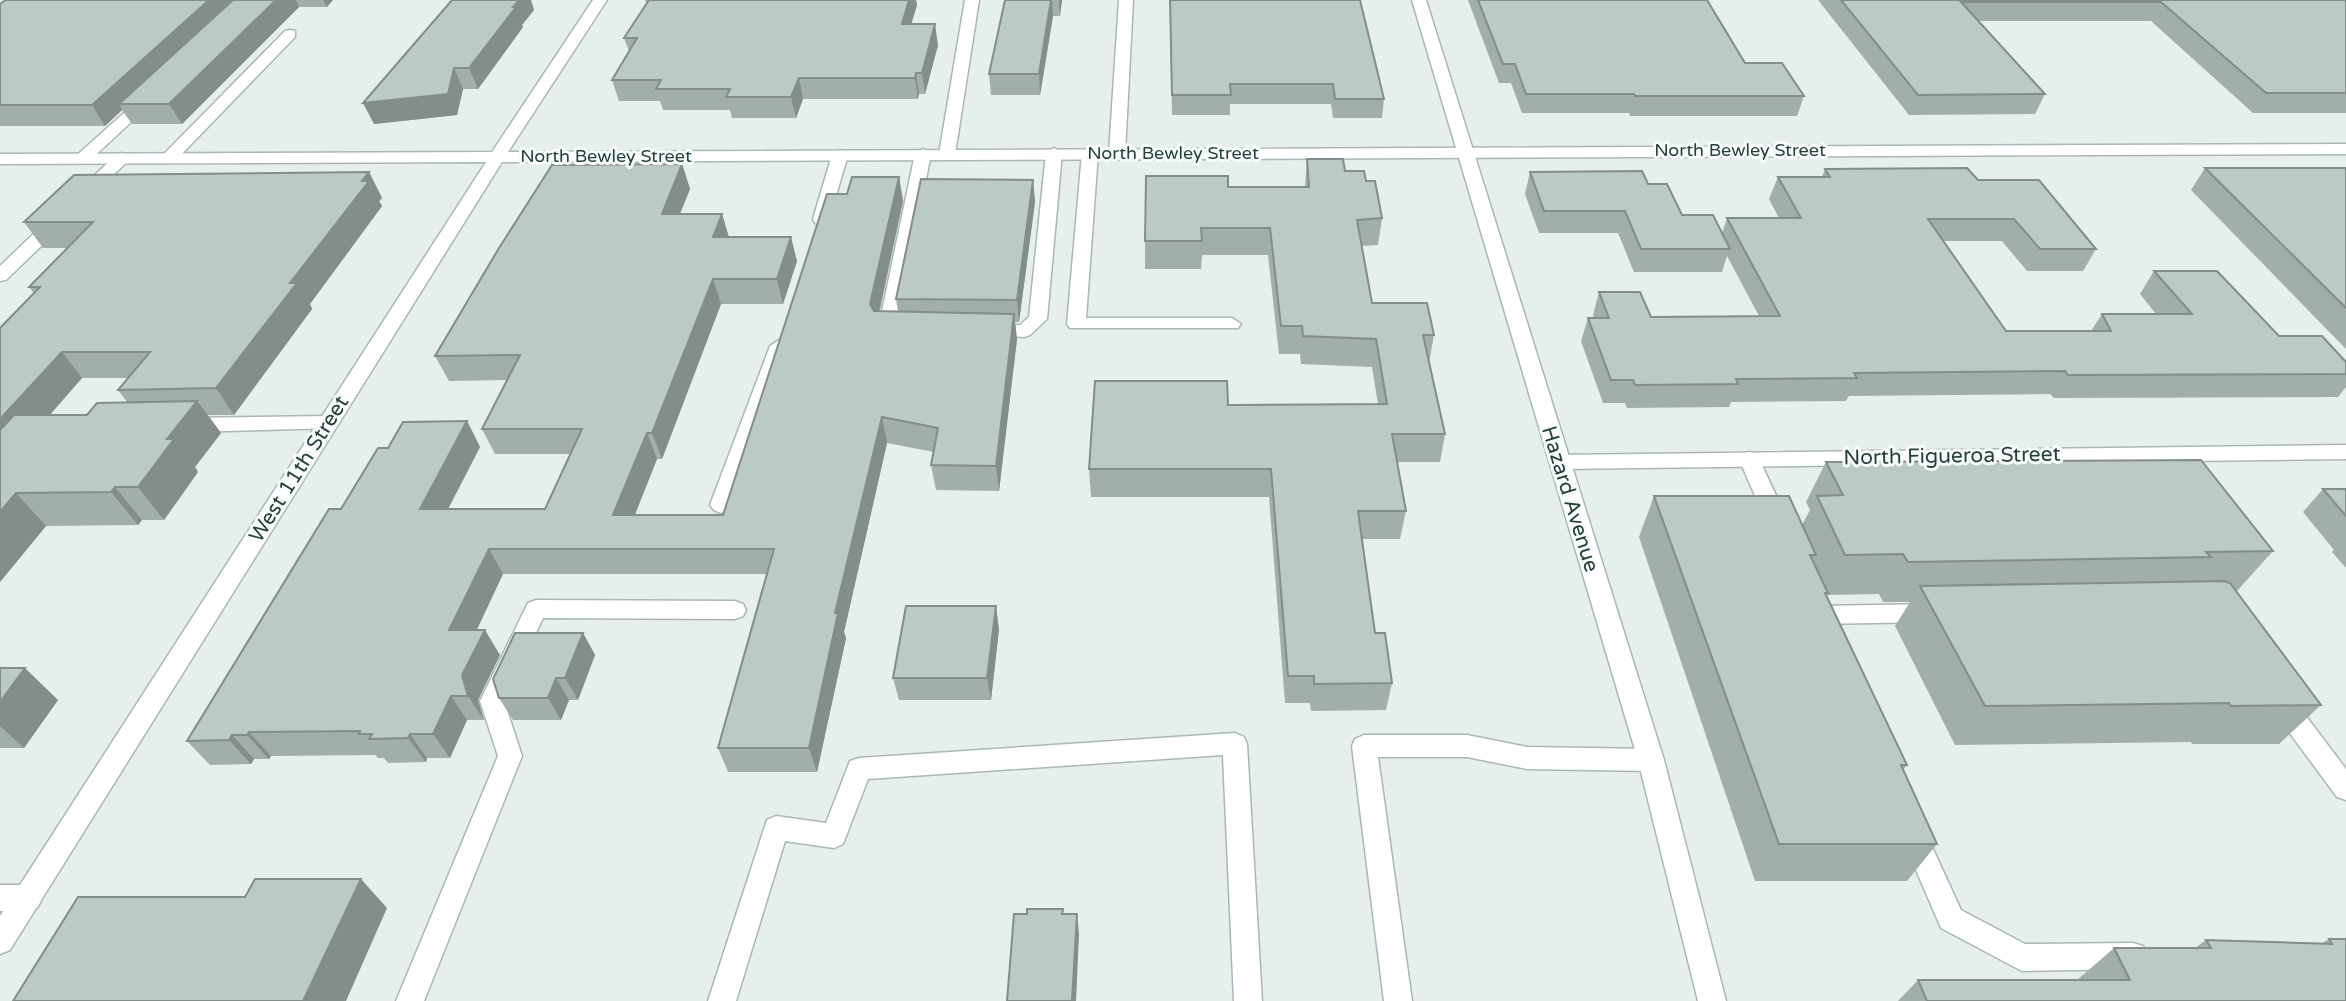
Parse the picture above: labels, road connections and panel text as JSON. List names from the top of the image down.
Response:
{
  "streets": {
    "street": [
      "North Bewley Street",
      "North Figueroa Street",
      "West 11th Street",
      "Hazard Avenue"
    ]
  },
  "crossings": [
    ["North Bewley Street", "West 11th Street"],
    ["North Bewley Street", "Hazard Avenue"],
    ["North Figueroa Street", "Hazard Avenue"]
  ]
}
